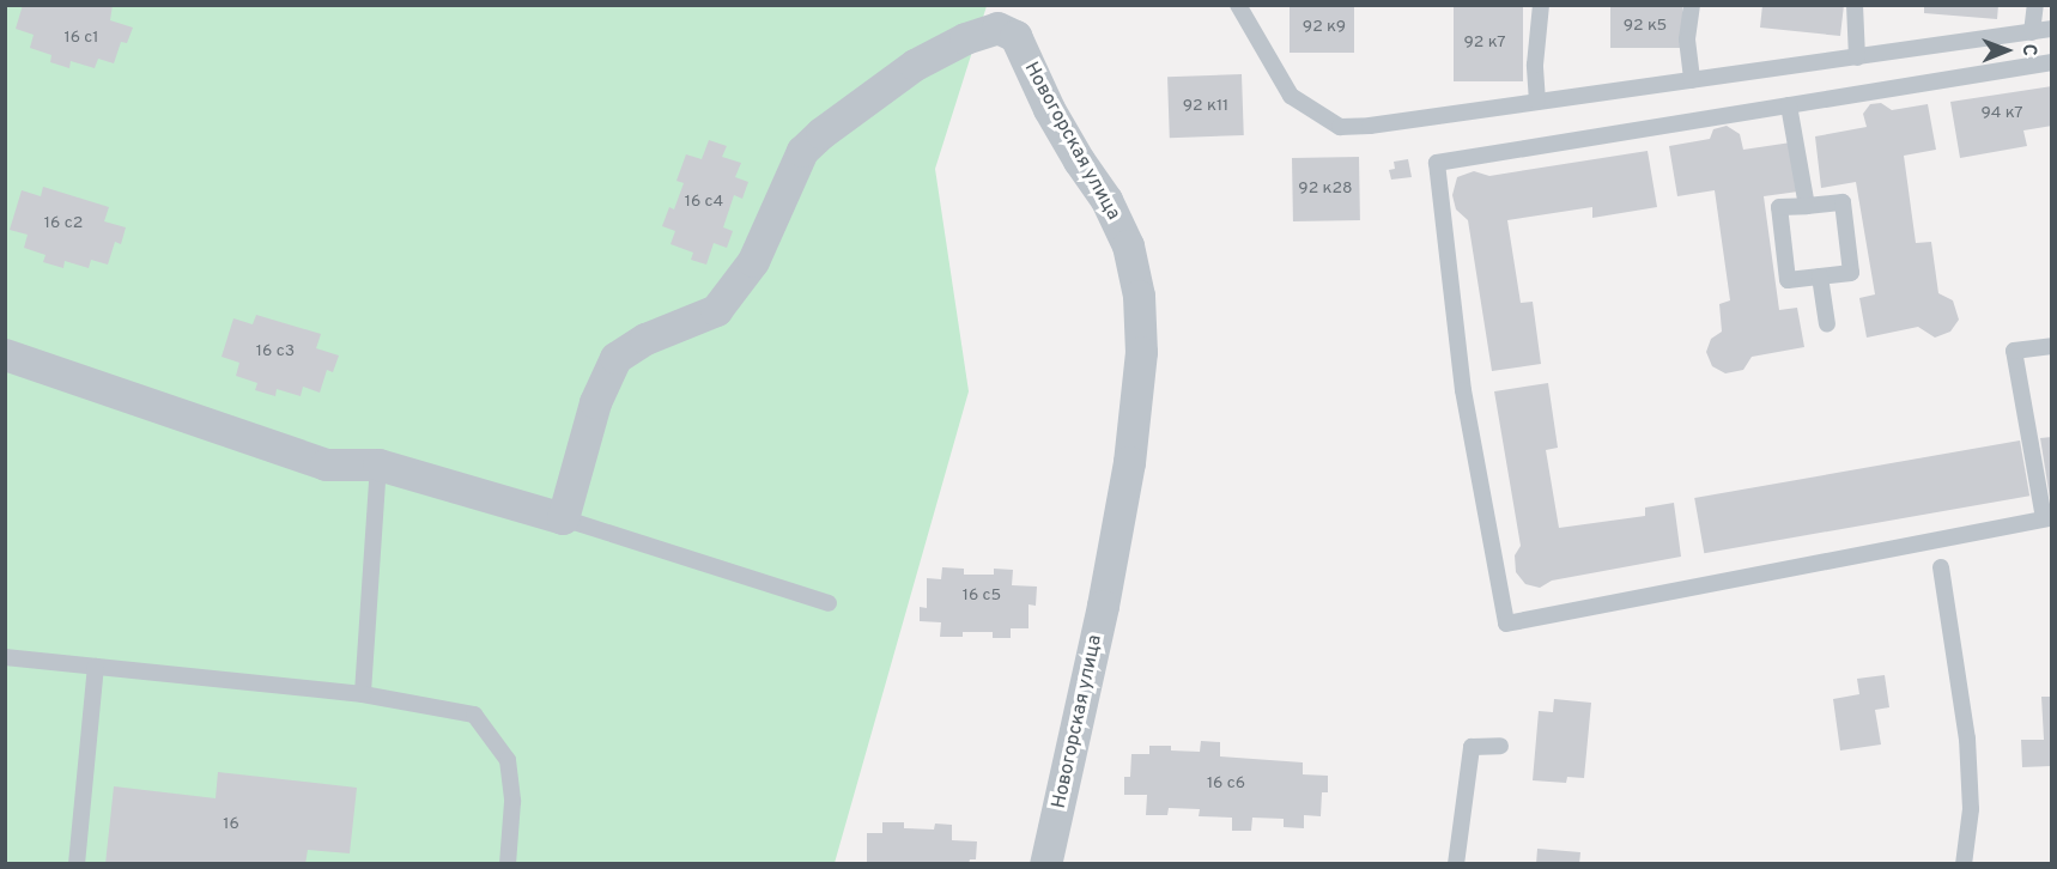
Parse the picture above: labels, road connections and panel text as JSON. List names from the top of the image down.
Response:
{
  "streets": {
    "street": ["Новогорская улица"]
  },
  "house_numbers": [
    "92 к5",
    "92 к9",
    "16 с1",
    "92 к7",
    "92 к11",
    "94 к7",
    "92 к28",
    "16 с4",
    "16 с2",
    "16 с3",
    "16 с5",
    "16 с6",
    "16"
  ],
  "north": "right"
}
